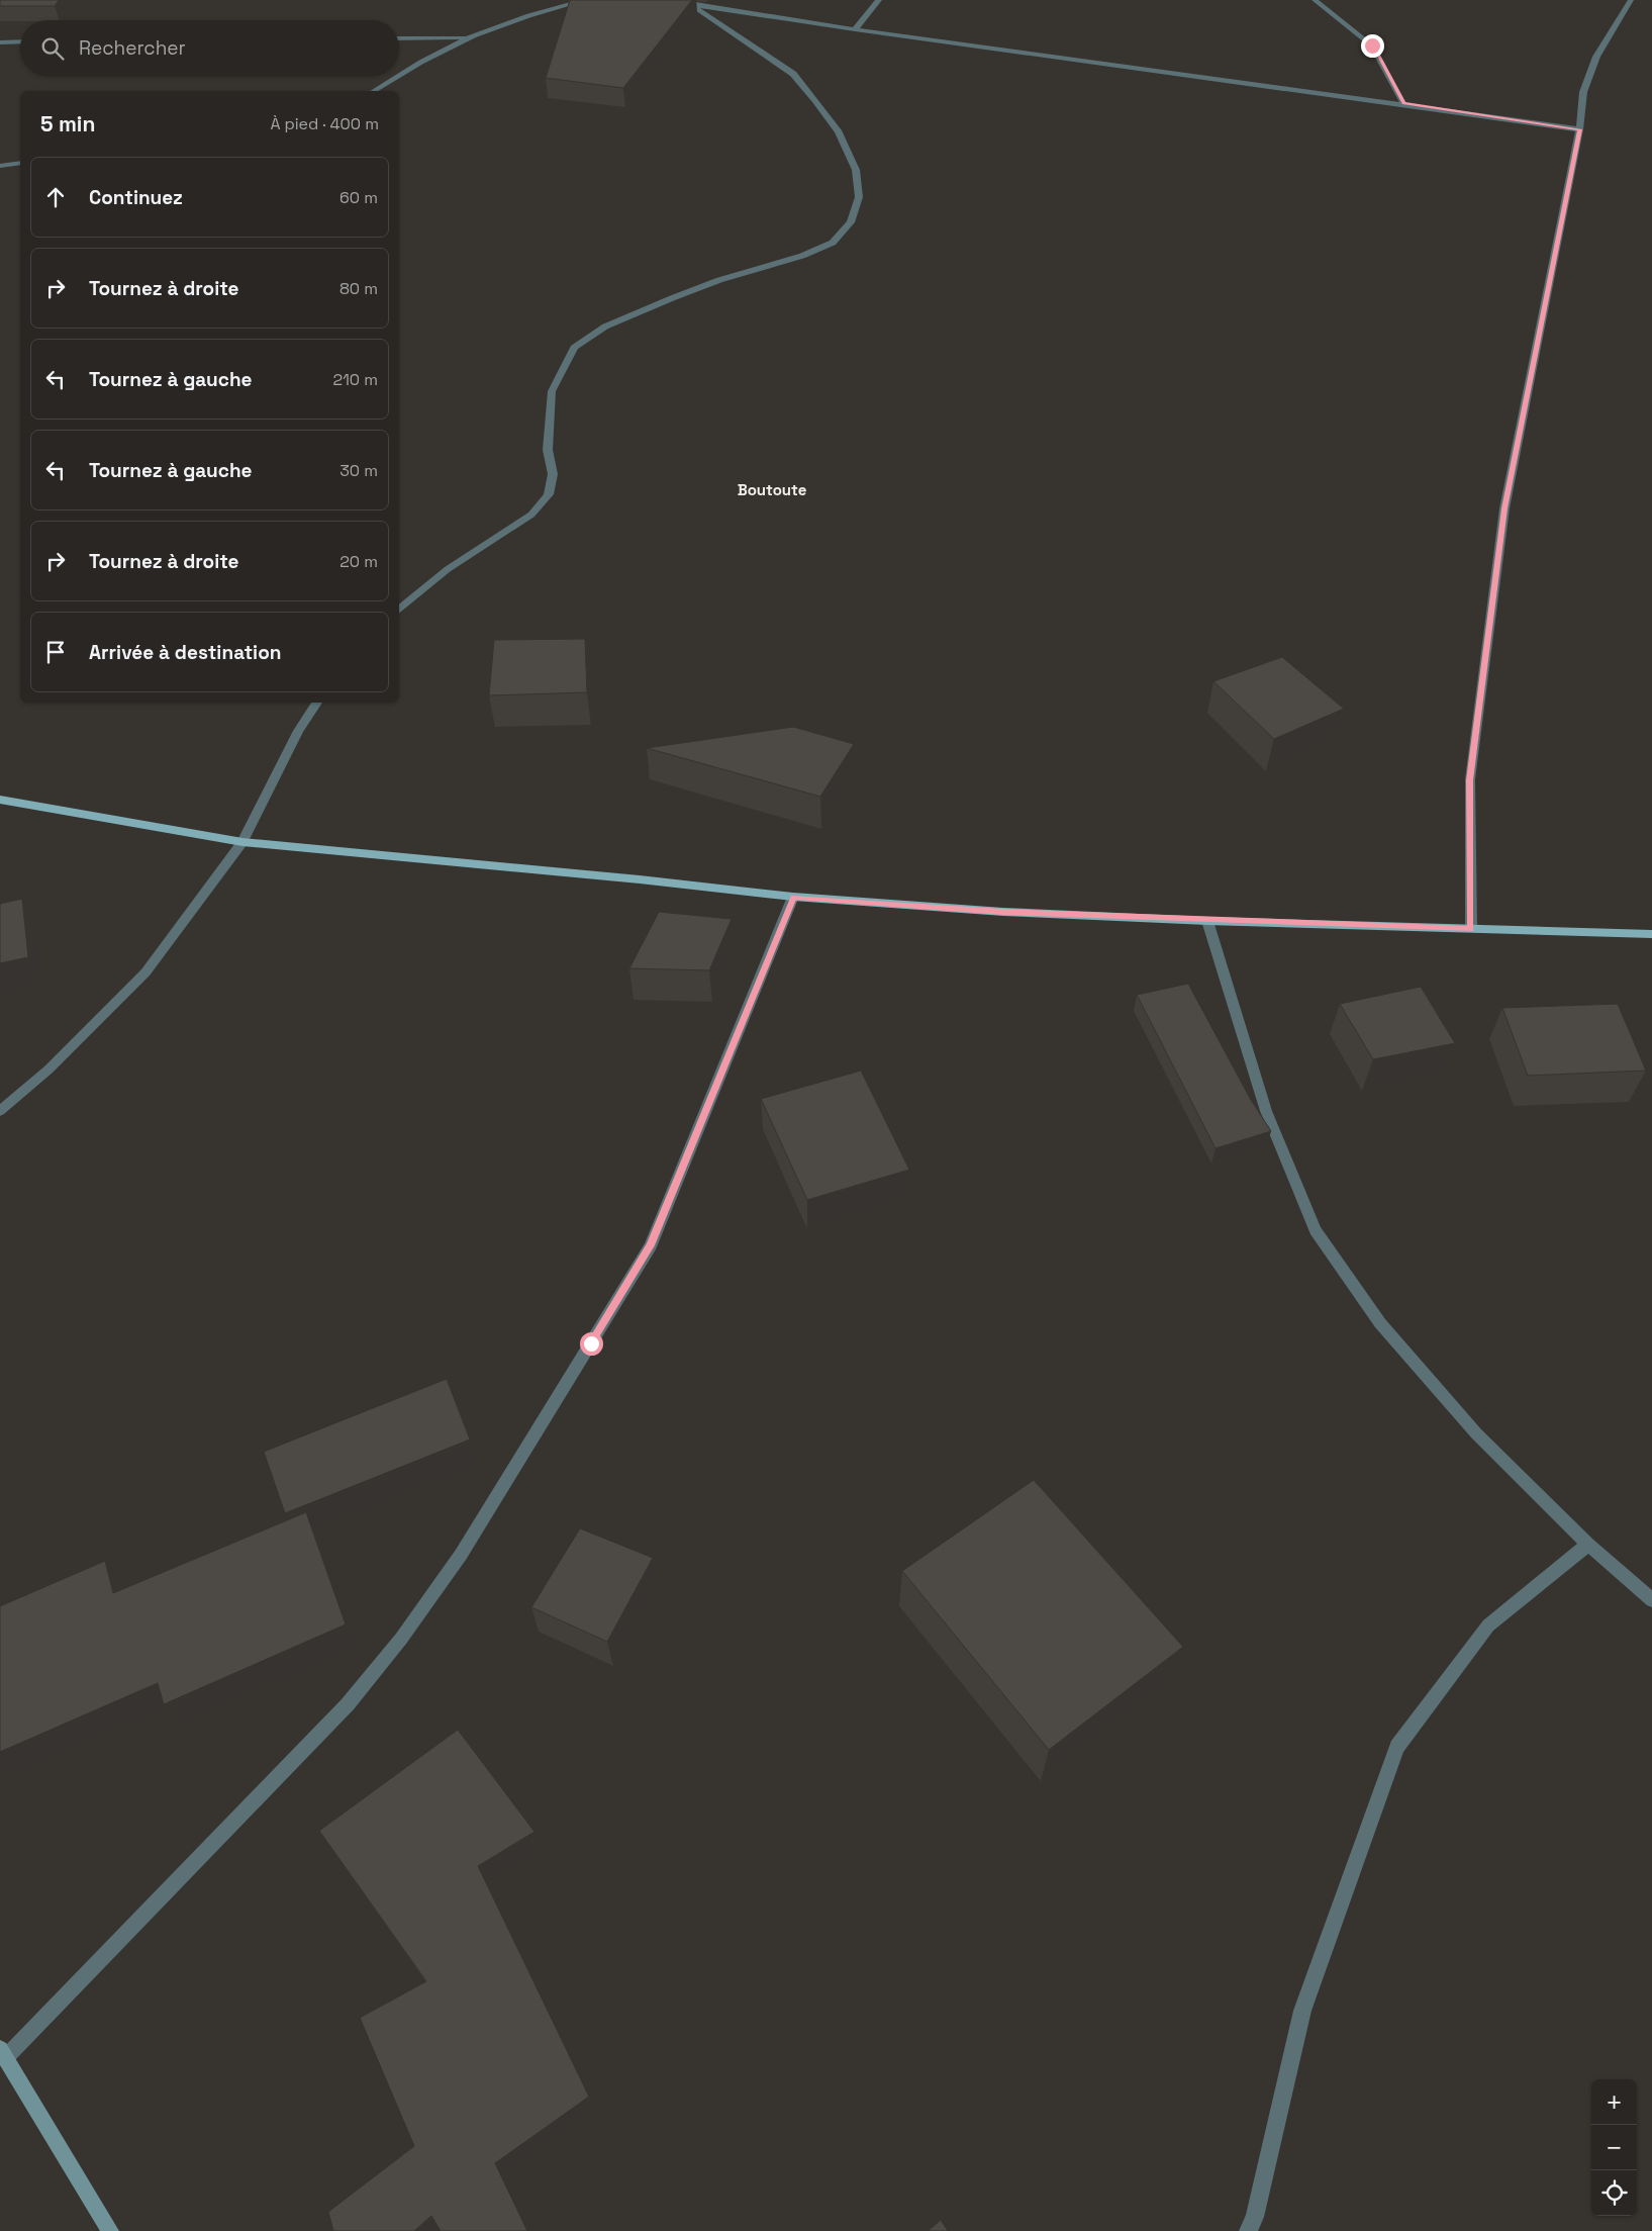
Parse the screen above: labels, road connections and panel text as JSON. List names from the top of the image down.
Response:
{
  "districts": ["Boutoute"],
  "page": {
    "search": "Rechercher",
    "heading": ["5 min", "À pied · 400 m"],
    "list": [
      ["Continuez", "60 m"],
      ["Tournez à droite", "80 m"],
      ["Tournez à gauche", "210 m"],
      ["Tournez à gauche", "30 m"],
      ["Tournez à droite", "20 m"],
      "Arrivée à destination"
    ],
    "map_buttons": ["+", "−"]
  }
}
